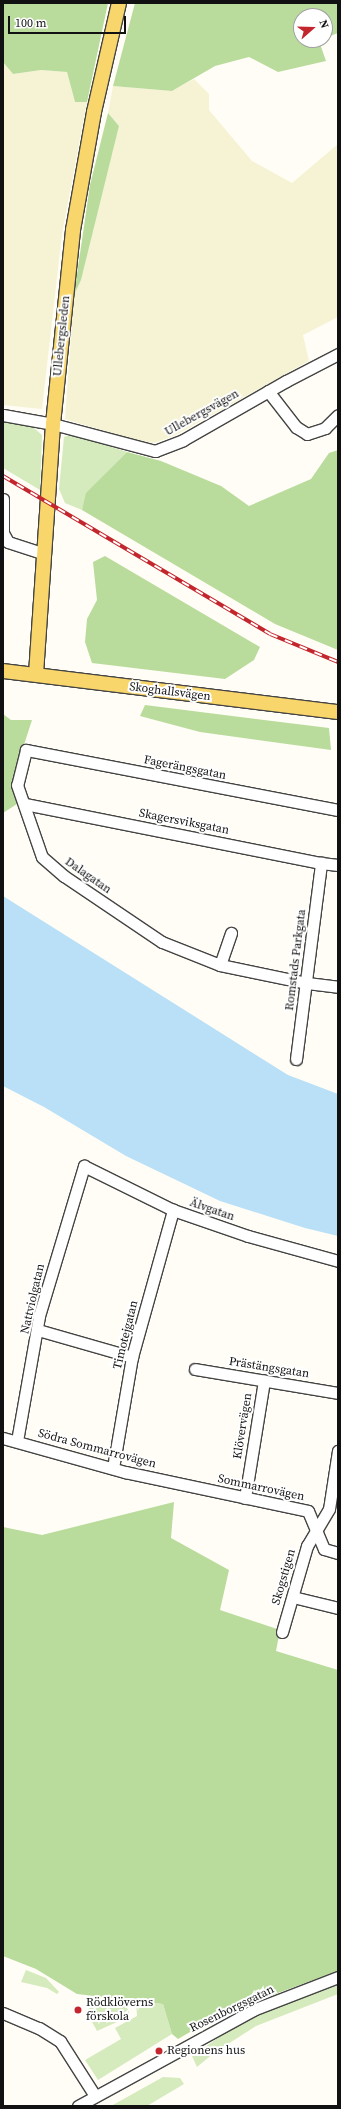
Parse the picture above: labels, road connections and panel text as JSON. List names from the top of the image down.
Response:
{
  "streets": {
    "main road": ["Ullebergsleden", "Skoghallsvägen"],
    "street": [
      "Ullebergsvägen",
      "Fagerängsgatan",
      "Skagersviksgatan",
      "Dalagatan",
      "Romstads Parkgata",
      "Älvgatan",
      "Nattviolgatan",
      "Timotejgatan",
      "Prästängsgatan",
      "Klövervägen",
      "Södra Sommarrovägen",
      "Sommarrovägen",
      "Skogstigen",
      "Rosenborgsgatan"
    ]
  },
  "crossings": [
    ["Ullebergsleden", "Ullebergsvägen"],
    ["Ullebergsleden", "Skoghallsvägen"],
    ["Fagerängsgatan", "Dalagatan"],
    ["Skagersviksgatan", "Dalagatan"],
    ["Skagersviksgatan", "Romstads Parkgata"],
    ["Dalagatan", "Romstads Parkgata"],
    ["Älvgatan", "Nattviolgatan"],
    ["Älvgatan", "Timotejgatan"],
    ["Nattviolgatan", "Södra Sommarrovägen"],
    ["Timotejgatan", "Södra Sommarrovägen"],
    ["Prästängsgatan", "Klövervägen"],
    ["Klövervägen", "Sommarrovägen"],
    ["Södra Sommarrovägen", "Sommarrovägen"],
    ["Sommarrovägen", "Skogstigen"]
  ],
  "places": ["Rödklöverns förskola", "Regionens hus"],
  "scale_bar": "100 m",
  "north": "right"
}
